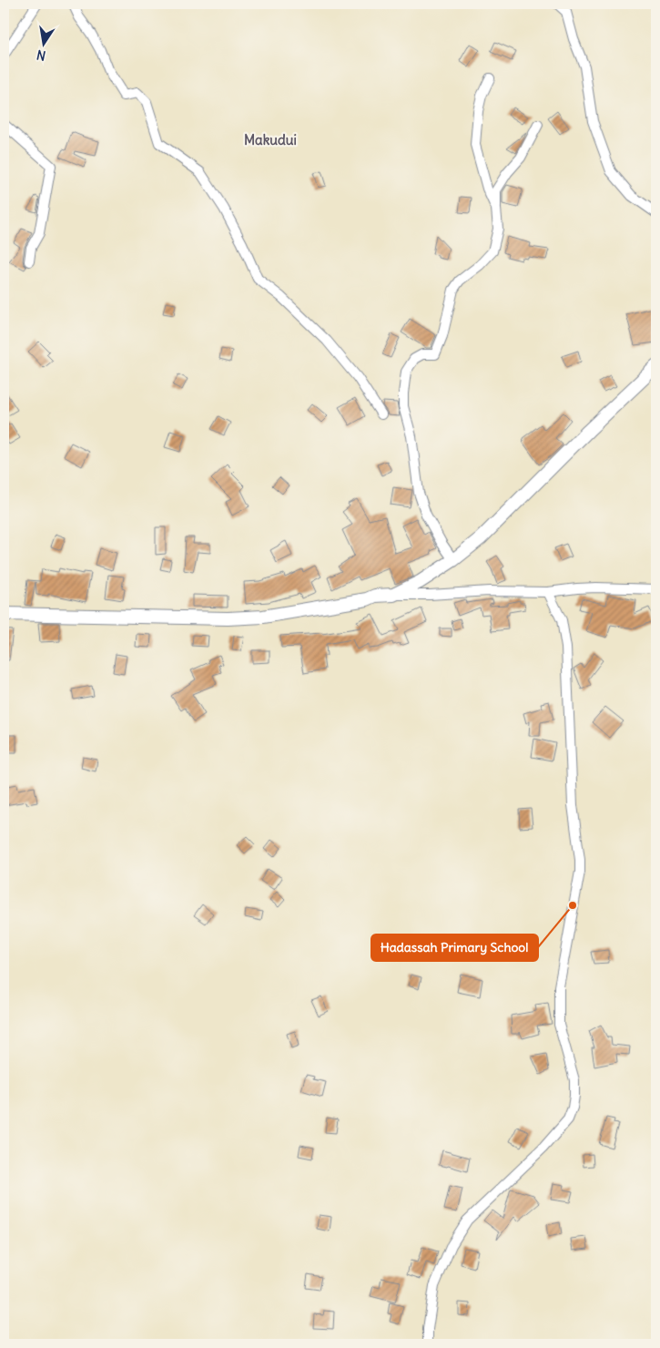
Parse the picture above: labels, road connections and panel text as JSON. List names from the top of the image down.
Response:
{
  "districts": ["Makudui"],
  "places": ["Hadassah Primary School"],
  "north": "bottom"
}
